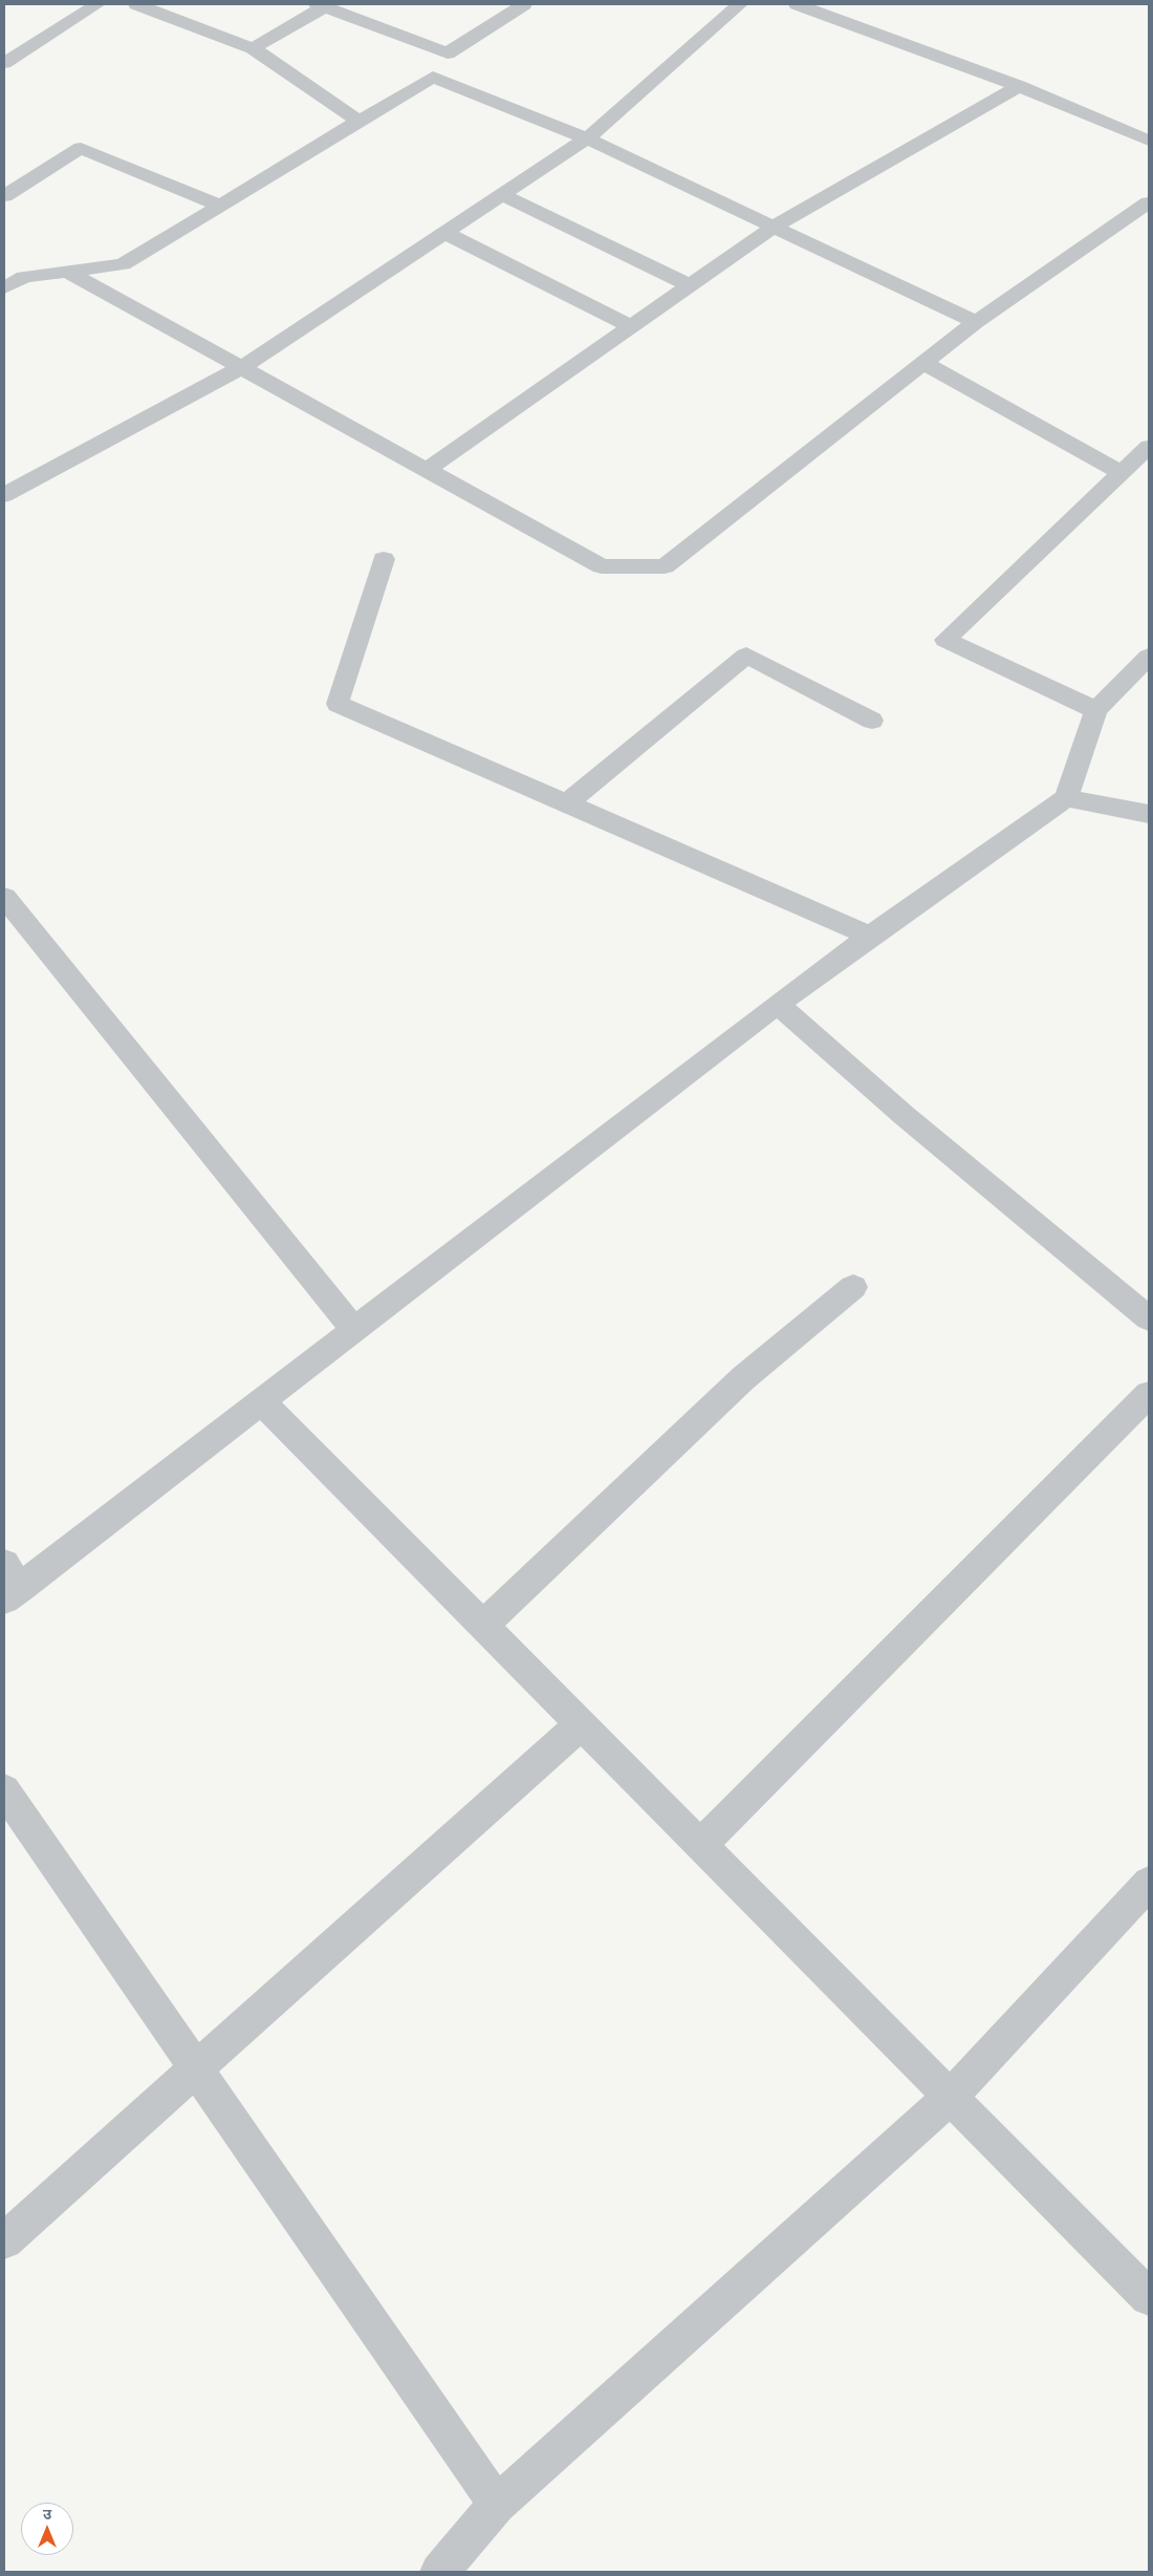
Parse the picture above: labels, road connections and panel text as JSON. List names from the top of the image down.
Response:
{
  "north": "top"
}
